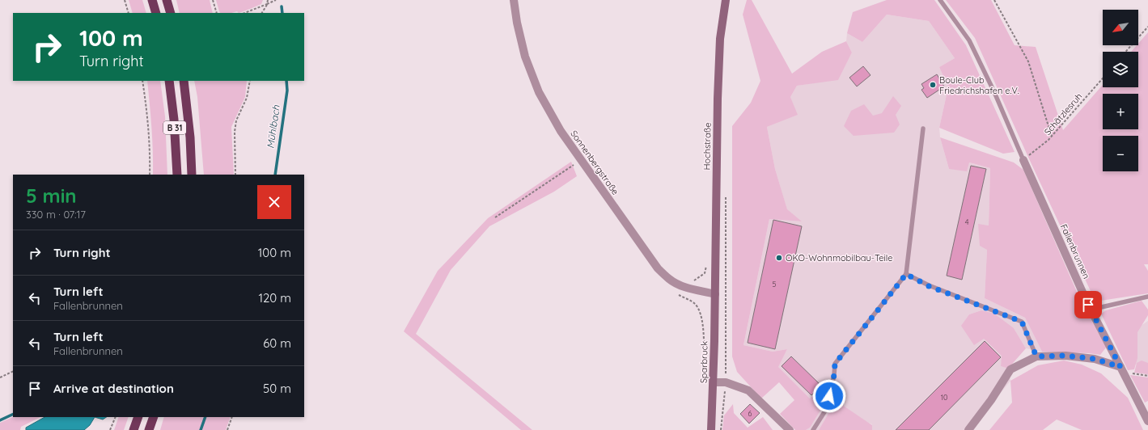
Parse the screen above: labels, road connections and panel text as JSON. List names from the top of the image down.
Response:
{
  "streets": {
    "highway": ["B 31"],
    "main road": ["Hochstraße", "Sparbruck"],
    "street": ["Sonnenbergstraße", "Fallenbrunnen"],
    "path": ["Schätzlesruh"]
  },
  "crossings": [
    ["Schätzlesruh", "Fallenbrunnen"],
    ["Hochstraße", "Sonnenbergstraße"],
    ["Hochstraße", "Sparbruck"],
    ["Sonnenbergstraße", "Sparbruck"]
  ],
  "water": ["Mühlbach"],
  "places": ["Boule-Club Friedrichshafen e.V.", "OKO-Wohnmobilbau-Teile"],
  "house_numbers": [
    "4",
    "5",
    "10",
    "6"
  ],
  "north": "bottom left",
  "page": {
    "map_buttons": ["+", "−"],
    "turn": ["100 m", "Turn right"],
    "heading": ["5 min", "330 m · 07:17"],
    "list": [
      {
        "name": "Turn right",
        "value": "100 m"
      },
      {
        "name": "Turn left",
        "note": "Fallenbrunnen",
        "value": "120 m"
      },
      {
        "name": "Turn left",
        "note": "Fallenbrunnen",
        "value": "60 m"
      },
      {
        "name": "Arrive at destination",
        "value": "50 m"
      }
    ]
  }
}
